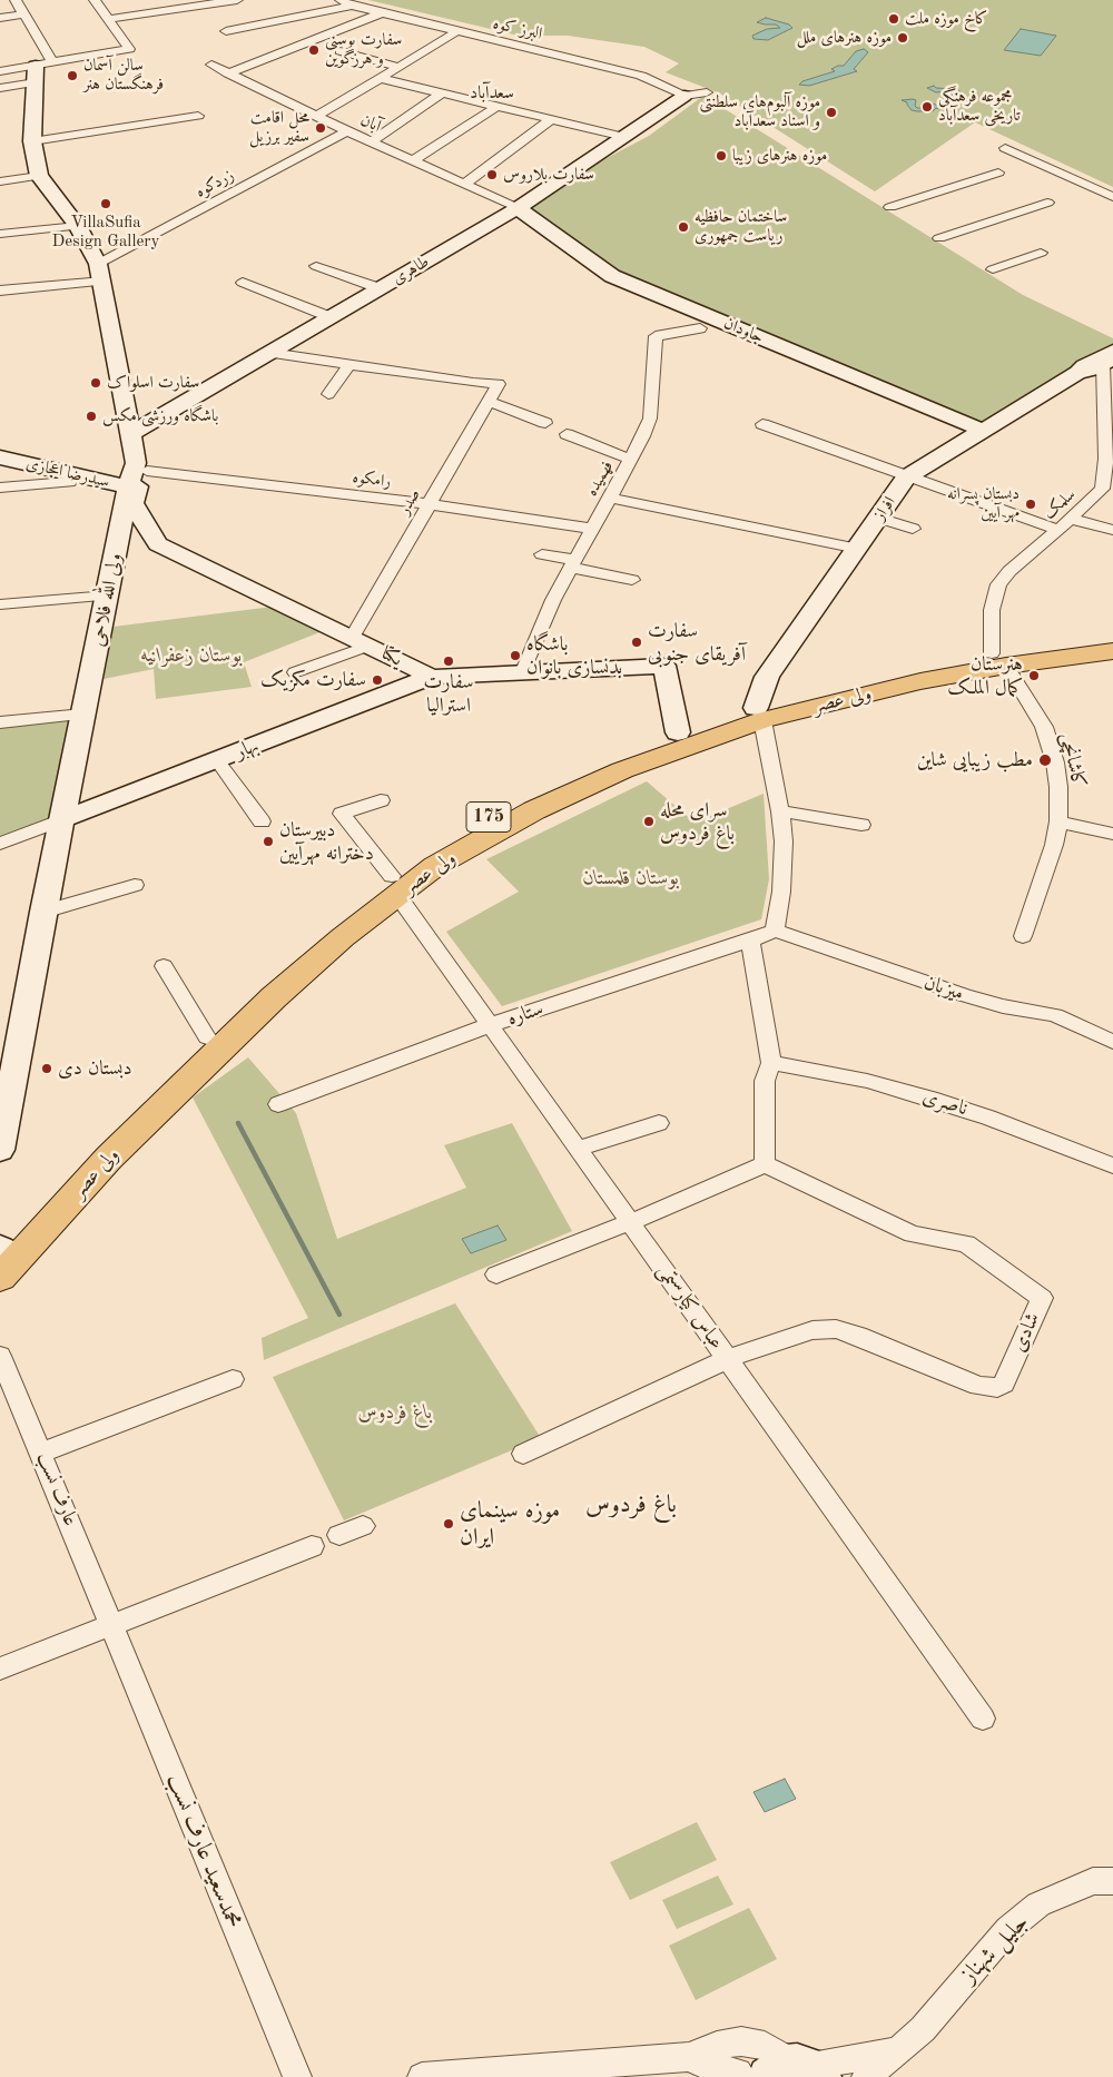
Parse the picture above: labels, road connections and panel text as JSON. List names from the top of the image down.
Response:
{
  "streets": {
    "main road": ["ولی عصر", "175"],
    "street": [
      "البرز کوه",
      "آبان",
      "زردکوه",
      "طاهری",
      "جاودان",
      "سیدرضا اعجازی",
      "فهمیده",
      "رامکوه",
      "صدر",
      "سلمک",
      "افراز",
      "ولی‌ الله فلاحی",
      "یکتا",
      "بهار",
      "کاشانچی",
      "میزبان",
      "ستاره",
      "ناصری",
      "عباس کیارستمی",
      "شادی",
      "عارف نسب",
      "محمدسعید عارف نسب",
      "جلیل شهناز"
    ]
  },
  "crossings": [
    ["البرز کوه", "طاهری"],
    ["آبان", "زردکوه"],
    ["آبان", "طاهری"],
    ["آبان", "جاودان"],
    ["زردکوه", "ولی‌ الله فلاحی"],
    ["طاهری", "جاودان"],
    ["طاهری", "ولی‌ الله فلاحی"],
    ["جاودان", "افراز"],
    ["سیدرضا اعجازی", "رامکوه"],
    ["سیدرضا اعجازی", "ولی‌ الله فلاحی"],
    ["فهمیده", "رامکوه"],
    ["فهمیده", "یکتا"],
    ["رامکوه", "صدر"],
    ["رامکوه", "ولی‌ الله فلاحی"],
    ["صدر", "یکتا"],
    ["سلمک", "افراز"],
    ["سلمک", "ولی عصر"],
    ["سلمک", "کاشانچی"],
    ["افراز", "ولی عصر"],
    ["ولی‌ الله فلاحی", "بهار"],
    ["یکتا", "ولی عصر"],
    ["یکتا", "بهار"],
    ["ولی عصر", "کاشانچی"],
    ["ولی عصر", "عباس کیارستمی"],
    ["میزبان", "ستاره"],
    ["ستاره", "عباس کیارستمی"],
    ["عباس کیارستمی", "شادی"],
    ["عارف نسب", "محمدسعید عارف نسب"]
  ],
  "districts": ["سعدآباد", "باغ فردوس"],
  "parks": ["بوستان زعفرانیه", "بوستان قلمستان", "باغ فردوس"],
  "places": [
    "کاخ موزه ملت",
    "موزه هنرهای ملل",
    "سفارت بوسنی و هرزگوین",
    "سالن آسمان فرهنگستان هنر",
    "مجموعه فرهنگی تاریخی سعدآباد",
    "موزه آلبوم‌های سلطنتی و اسناد سعدآباد",
    "محل اقامت سفیر برزیل",
    "موزه هنرهای زیبا",
    "سفارت بلاروس",
    "VillaSufia Design Gallery",
    "ساختمان حافظیه ریاست جمهوری",
    "سفارت اسلواک",
    "باشگاه ورزشی مکس",
    "دبستان پسرانه مهر آیین",
    "سفارت آفریقای جنوبی",
    "باشگاه بدنسازی بانوان",
    "سفارت استرالیا",
    "هنرستان کمال الملک",
    "سفارت مکزیک",
    "مطب زیبایی شاین",
    "سرای محله باغ فردوس",
    "دبیرستان دخترانه مهرآیین",
    "دبستان دی",
    "موزه سینمای ایران"
  ]
}
